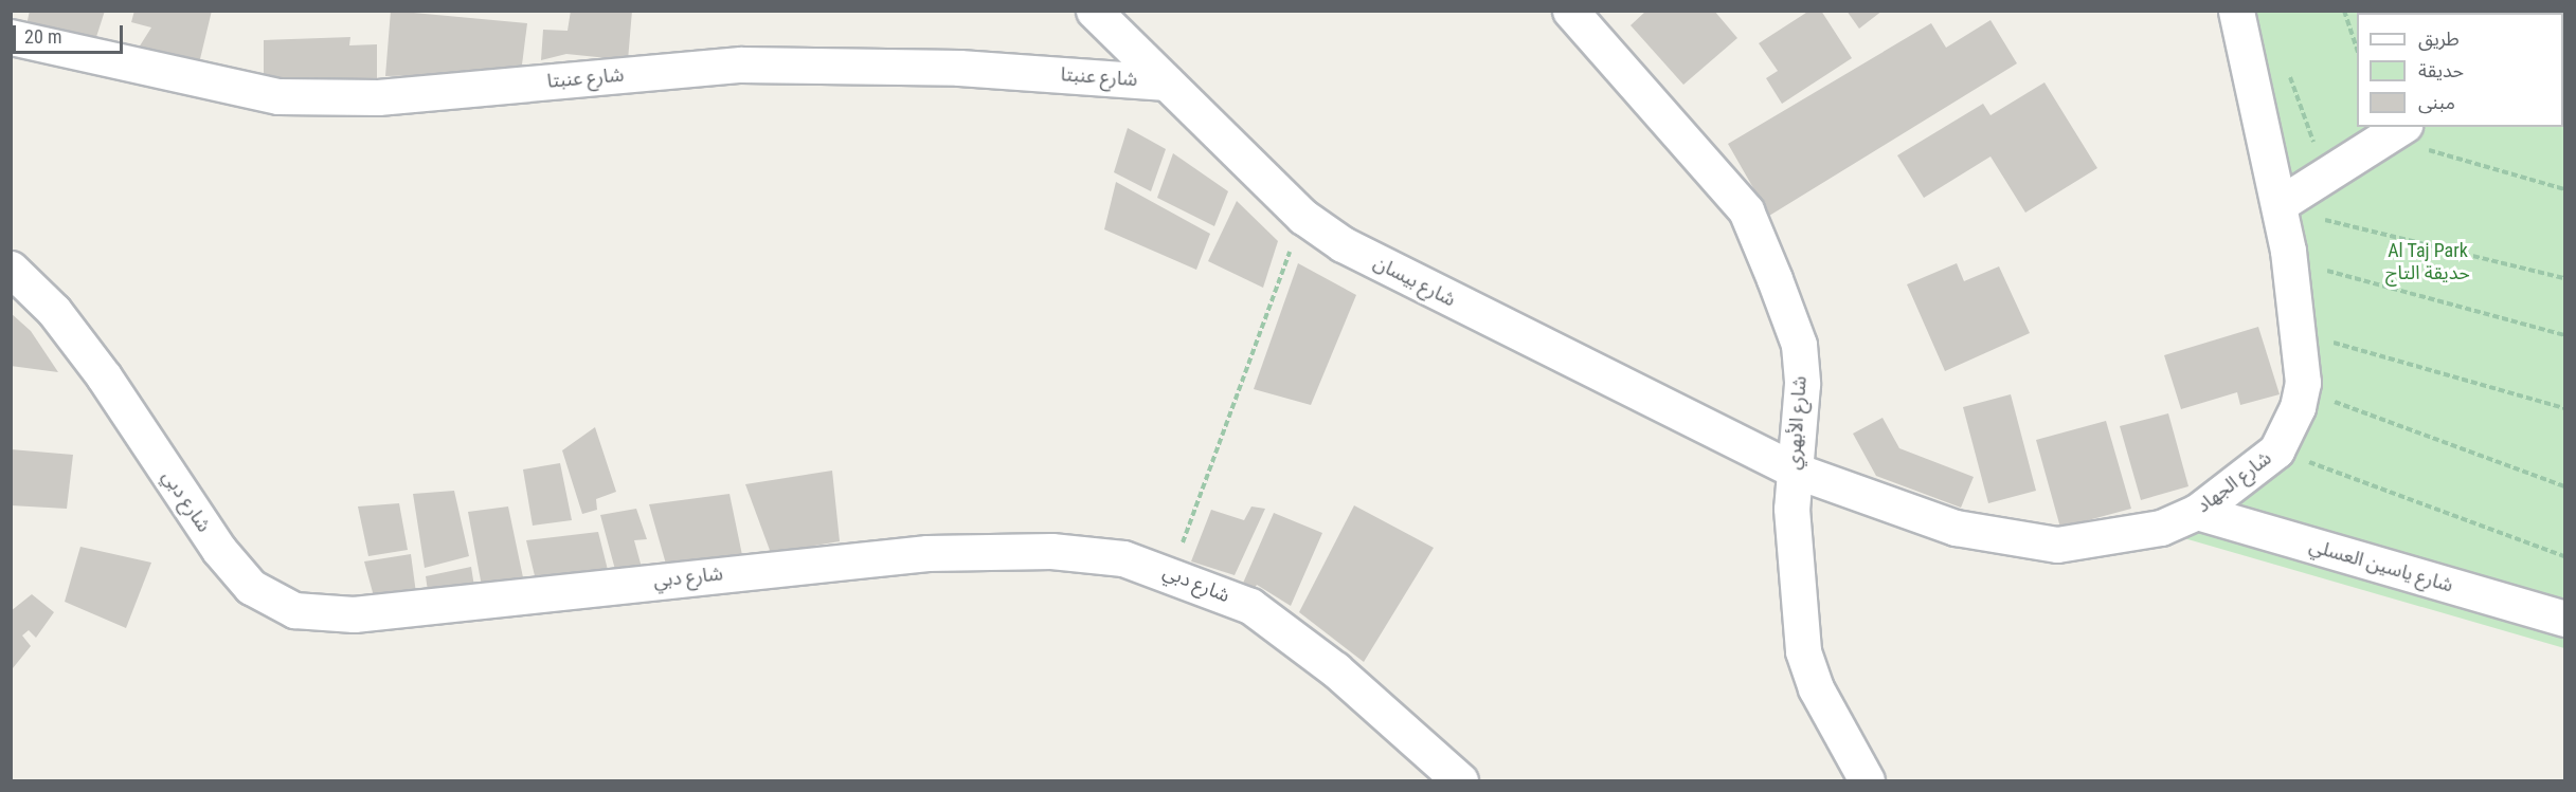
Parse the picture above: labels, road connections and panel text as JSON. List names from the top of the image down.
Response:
{
  "streets": {
    "street": [
      "شارع عنبتا",
      "شارع بيسان",
      "شارع الأبهري",
      "شارع الجهاد",
      "شارع دبي",
      "شارع ياسين العسلي"
    ]
  },
  "crossings": [
    ["شارع عنبتا", "شارع بيسان"],
    ["شارع بيسان", "شارع الأبهري"],
    ["شارع بيسان", "شارع الجهاد"],
    ["شارع الأبهري", "شارع الجهاد"],
    ["شارع الجهاد", "شارع ياسين العسلي"]
  ],
  "parks": ["Al Taj Park حديقة التاج"],
  "legend": ["طريق", "حديقة", "مبنى"],
  "scale_bar": "20 m"
}
